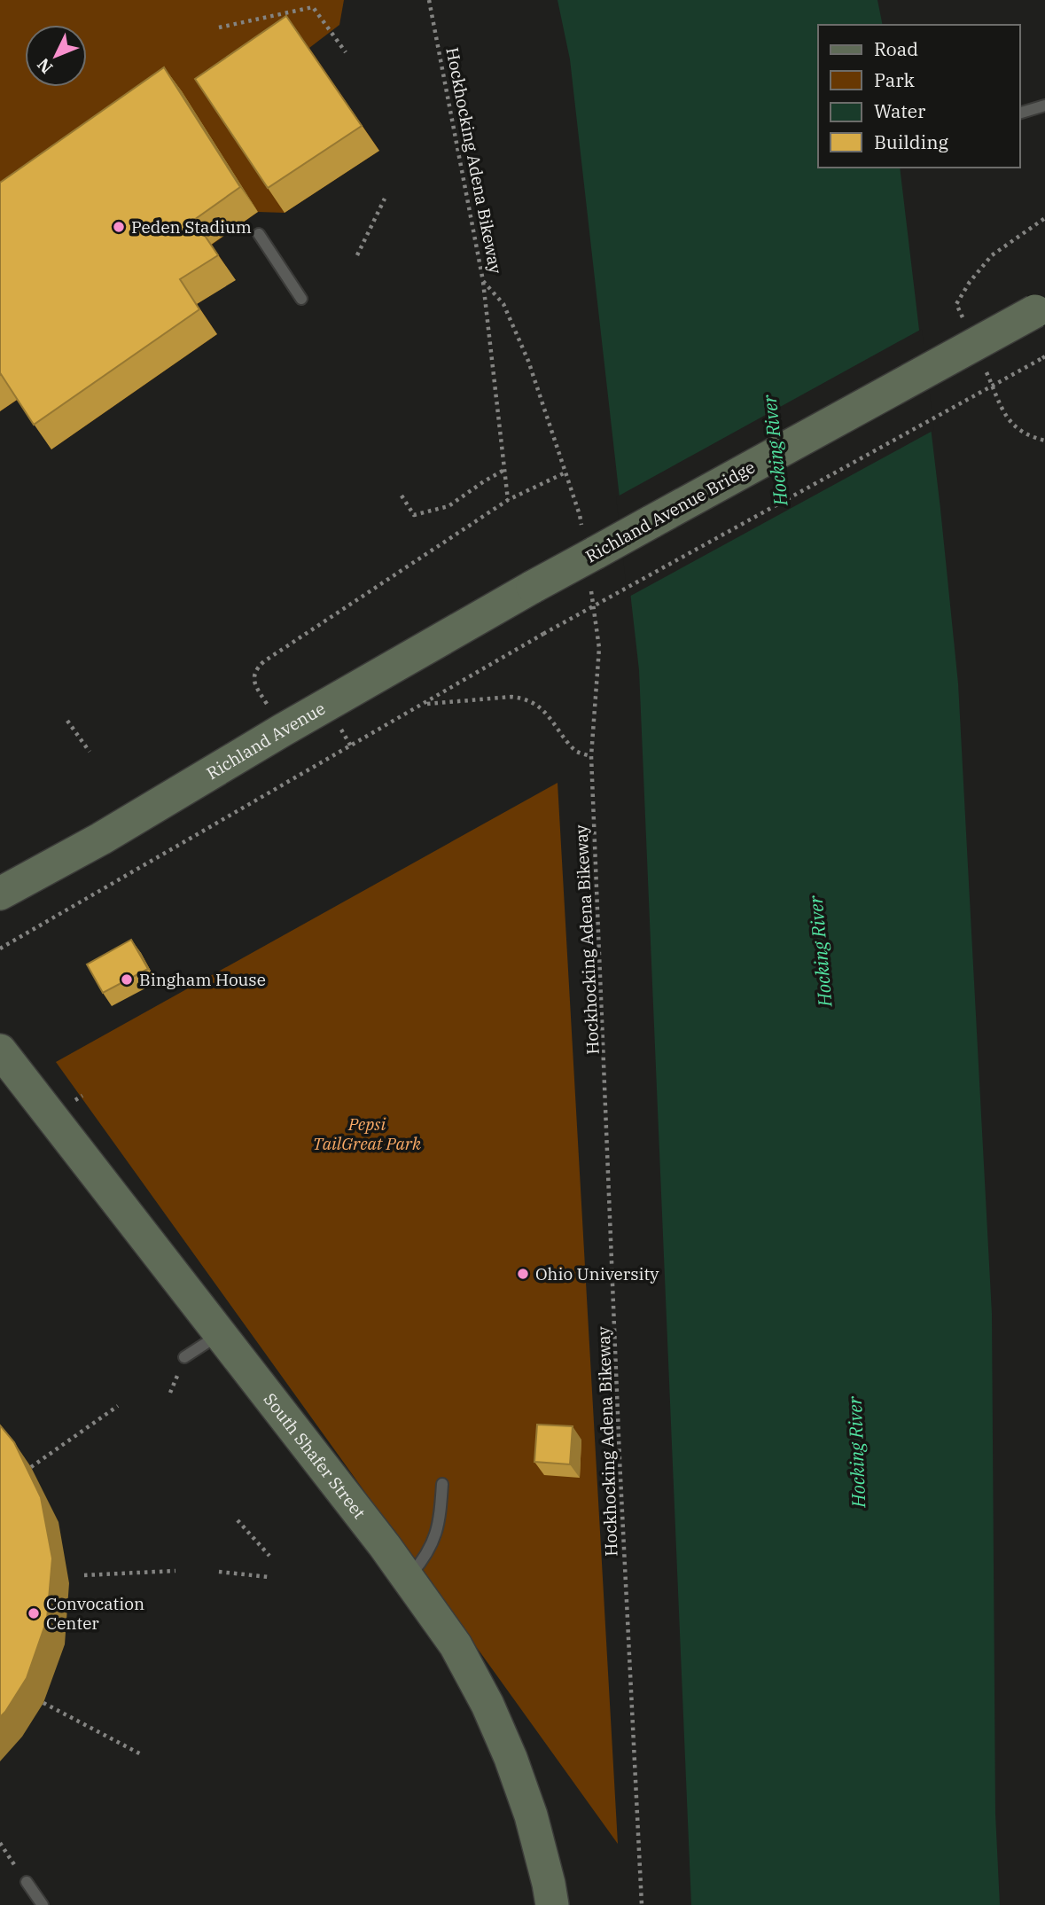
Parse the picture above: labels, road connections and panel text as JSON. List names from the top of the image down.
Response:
{
  "streets": {
    "main road": ["Richland Avenue Bridge", "Richland Avenue", "South Shafer Street"],
    "path": ["Hockhocking Adena Bikeway"]
  },
  "crossings": [
    ["Richland Avenue Bridge", "Richland Avenue"]
  ],
  "water": ["Hocking River"],
  "parks": ["Pepsi TailGreat Park"],
  "places": [
    "Peden Stadium",
    "Bingham House",
    "Ohio University",
    "Convocation Center"
  ],
  "legend": [
    "Road",
    "Park",
    "Water",
    "Building"
  ],
  "north": "bottom left"
}
